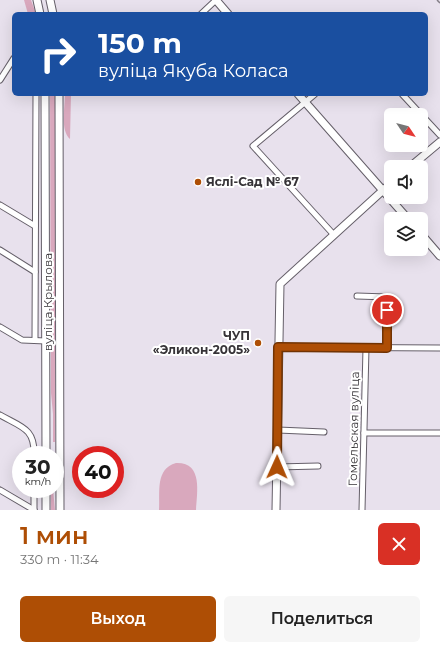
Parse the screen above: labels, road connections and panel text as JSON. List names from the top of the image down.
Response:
{
  "streets": {
    "main road": ["вуліца Крылова"],
    "street": ["Гомельская вуліца"]
  },
  "places": ["Яслі-Сад № 67", "ЧУП «Эликон-2005»"],
  "north": "bottom right",
  "page": {
    "turn": ["150 m", "вуліца Якуба Коласа"],
    "speed": "30 km/h",
    "limit": "40",
    "heading": ["1 мин", "330 m · 11:34"],
    "buttons": ["Выход", "Поделиться"]
  }
}
